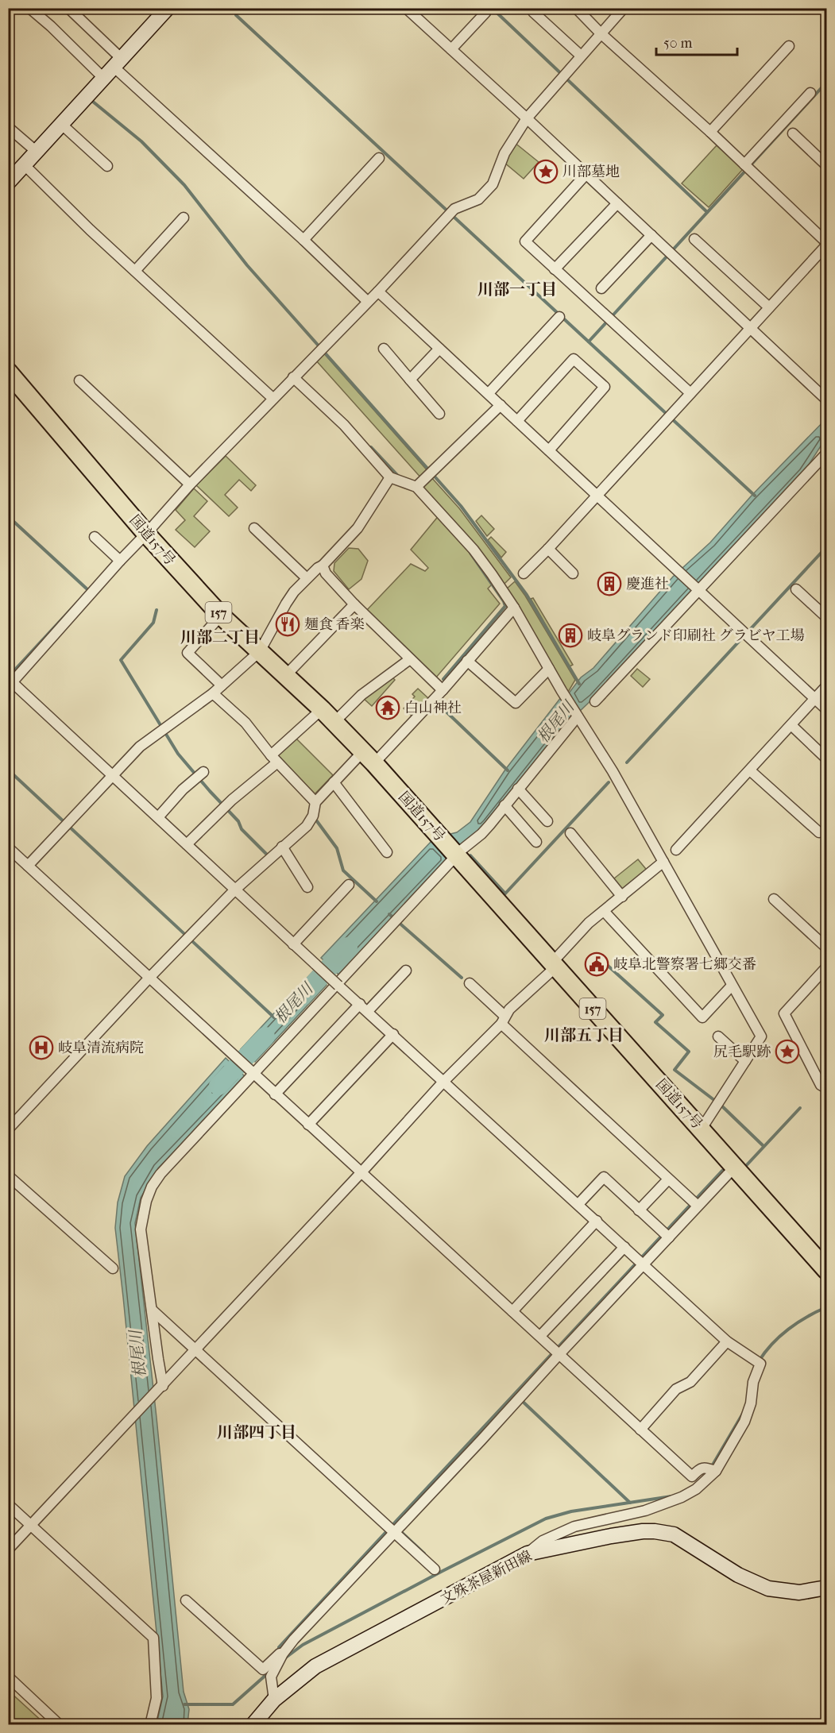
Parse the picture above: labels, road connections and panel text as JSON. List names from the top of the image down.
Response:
{
  "streets": {
    "highway": ["国道157号", "157"],
    "main road": ["文殊茶屋新田線"]
  },
  "districts": [
    "川部一丁目",
    "川部二丁目",
    "川部五丁目",
    "川部四丁目"
  ],
  "water": ["根尾川"],
  "places": {
    "place": ["川部墓地", "尻毛駅跡"],
    "building": ["慶進社", "岐阜グランド印刷社 グラビヤ工場"],
    "restaurant": ["麺食 香楽"],
    "temple": ["白山神社"],
    "public building": ["岐阜北警察署七郷交番"],
    "hospital": ["岐阜清流病院"]
  },
  "scale_bar": "50 m"
}
